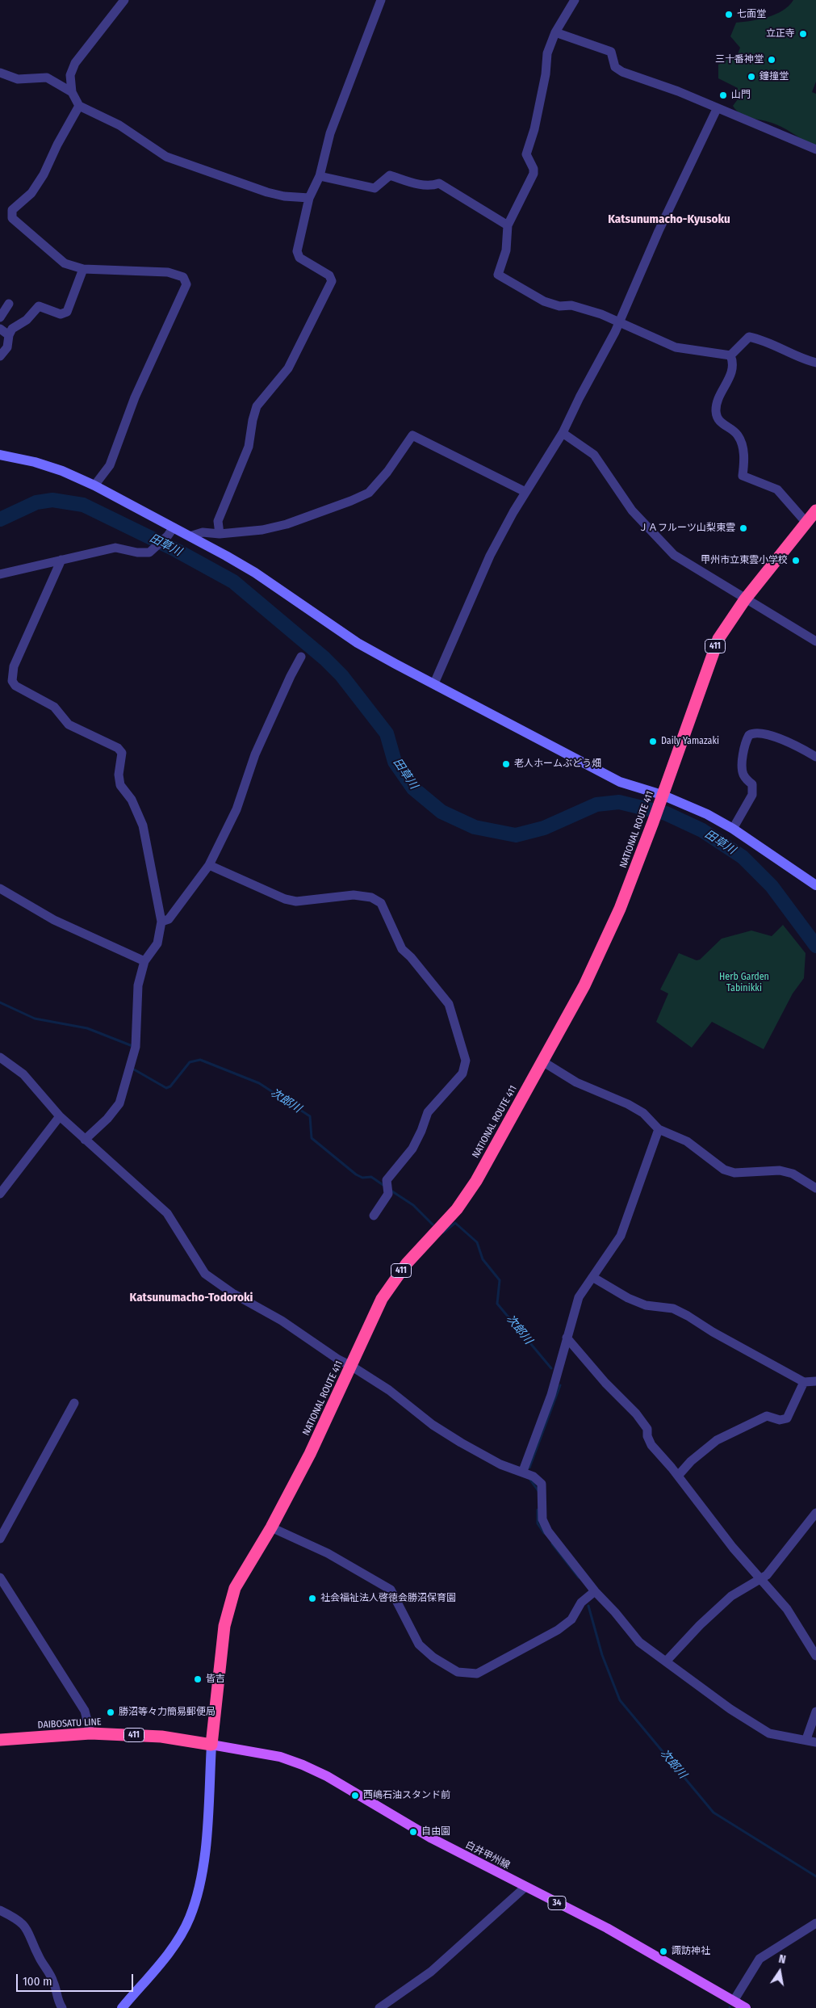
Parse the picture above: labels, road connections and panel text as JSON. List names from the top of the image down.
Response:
{
  "streets": {
    "highway": ["411", "NATIONAL ROUTE 411", "DAIBOSATU LINE"],
    "main road": ["白井甲州線", "34"]
  },
  "crossings": [
    ["NATIONAL ROUTE 411", "DAIBOSATU LINE"],
    ["NATIONAL ROUTE 411", "白井甲州線"],
    ["DAIBOSATU LINE", "白井甲州線"]
  ],
  "districts": ["Katsunumacho-Kyusoku", "Katsunumacho-Todoroki"],
  "water": ["田草川", "次郎川"],
  "parks": ["Herb Garden Tabinikki"],
  "places": [
    "七面堂",
    "立正寺",
    "三十番神堂",
    "鐘撞堂",
    "山門",
    "ＪＡフルーツ山梨東雲",
    "甲州市立東雲小学校",
    "Daily Yamazaki",
    "老人ホームぶどう畑",
    "社会福祉法人啓徳会勝沼保育園",
    "皆吉",
    "勝沼等々力簡易郵便局",
    "西嶋石油スタンド前",
    "自由園",
    "諏訪神社"
  ],
  "scale_bar": "100 m",
  "north": "top"
}
